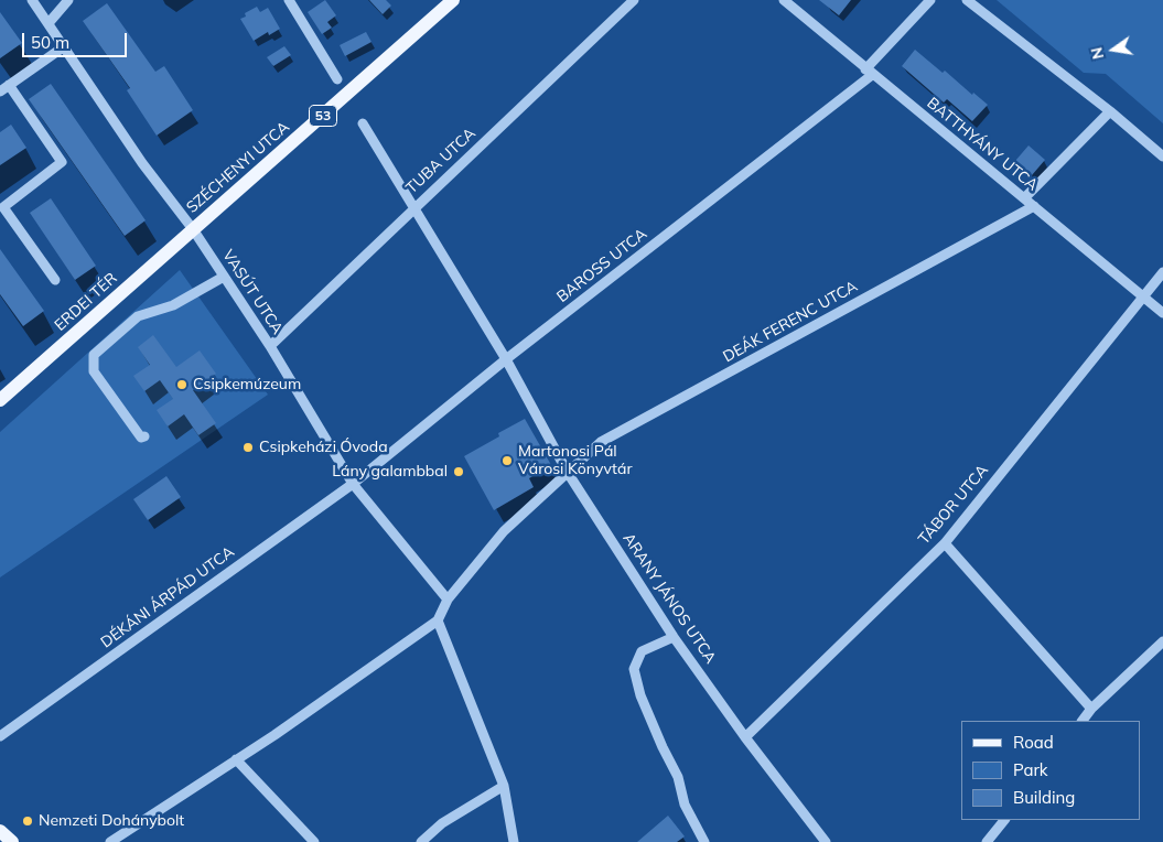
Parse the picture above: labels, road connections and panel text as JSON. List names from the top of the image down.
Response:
{
  "streets": {
    "main road": ["53", "SZÉCHENYI UTCA", "ERDEI TÉR"],
    "street": [
      "BATTHYÁNY UTCA",
      "TUBA UTCA",
      "BAROSS UTCA",
      "VASÚT UTCA",
      "DEÁK FERENC UTCA",
      "TÁBOR UTCA",
      "DÉKÁNI ÁRPÁD UTCA",
      "ARANY JÁNOS UTCA"
    ]
  },
  "crossings": [
    ["BATTHYÁNY UTCA", "BAROSS UTCA"],
    ["BATTHYÁNY UTCA", "DEÁK FERENC UTCA"],
    ["BATTHYÁNY UTCA", "TÁBOR UTCA"],
    ["TUBA UTCA", "VASÚT UTCA"],
    ["TUBA UTCA", "ARANY JÁNOS UTCA"],
    ["SZÉCHENYI UTCA", "VASÚT UTCA"],
    ["SZÉCHENYI UTCA", "ERDEI TÉR"],
    ["BAROSS UTCA", "VASÚT UTCA"],
    ["BAROSS UTCA", "DÉKÁNI ÁRPÁD UTCA"],
    ["BAROSS UTCA", "ARANY JÁNOS UTCA"],
    ["VASÚT UTCA", "ERDEI TÉR"],
    ["VASÚT UTCA", "DEÁK FERENC UTCA"],
    ["VASÚT UTCA", "DÉKÁNI ÁRPÁD UTCA"],
    ["DEÁK FERENC UTCA", "ARANY JÁNOS UTCA"],
    ["TÁBOR UTCA", "ARANY JÁNOS UTCA"]
  ],
  "places": [
    "Csipkemúzeum",
    "Csipkeházi Óvoda",
    "Martonosi Pál Városi Könyvtár",
    "Lány galambbal",
    "Nemzeti Dohánybolt"
  ],
  "legend": ["Road", "Park", "Building"],
  "scale_bar": "50 m",
  "north": "left"
}
